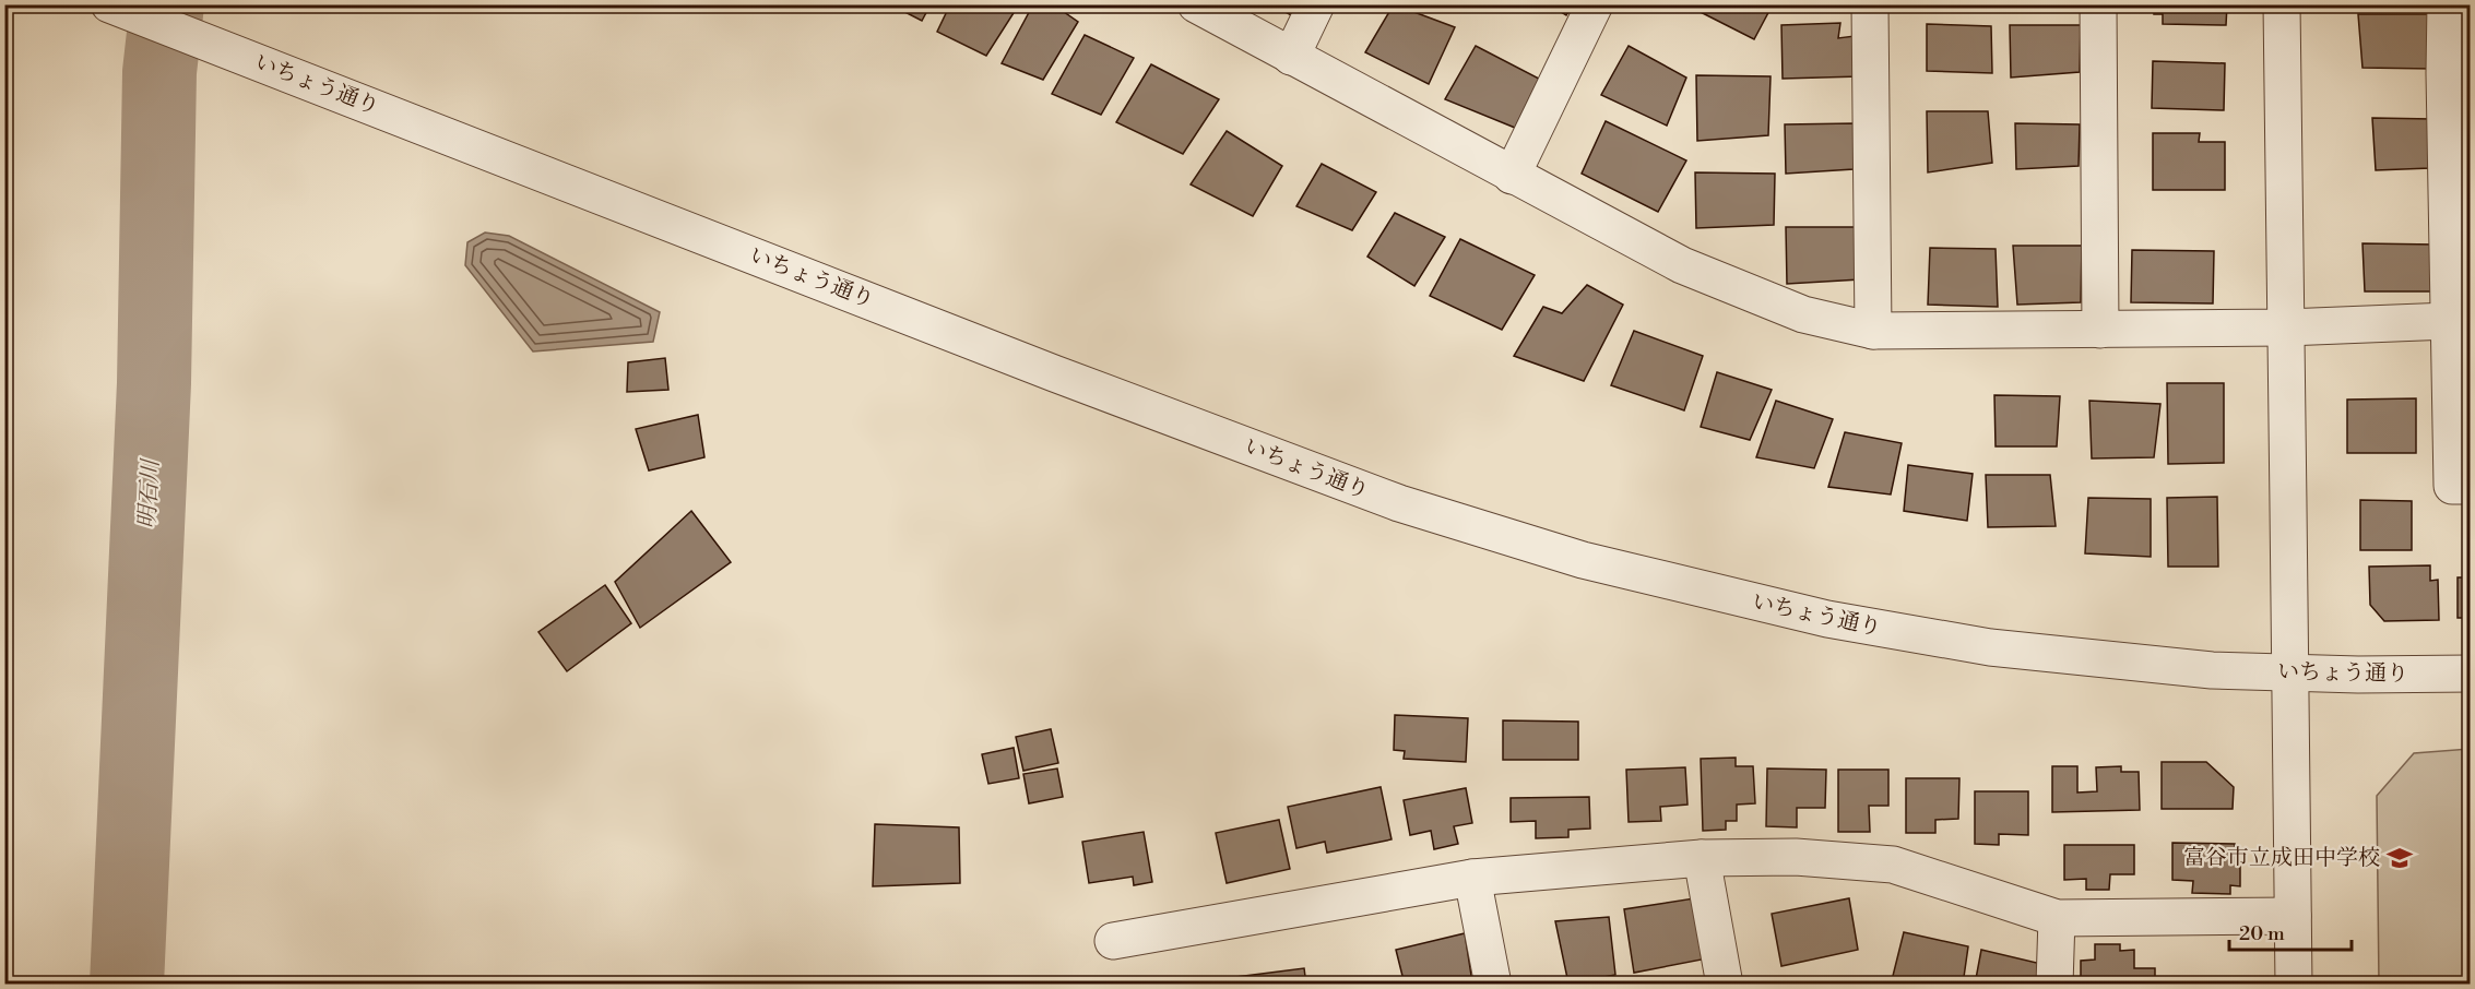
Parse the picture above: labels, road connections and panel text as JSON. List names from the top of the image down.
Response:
{
  "streets": {
    "street": ["いちょう通り"]
  },
  "water": ["明石川"],
  "places": {
    "school or university": ["富谷市立成田中学校"]
  },
  "scale_bar": "20 m"
}
